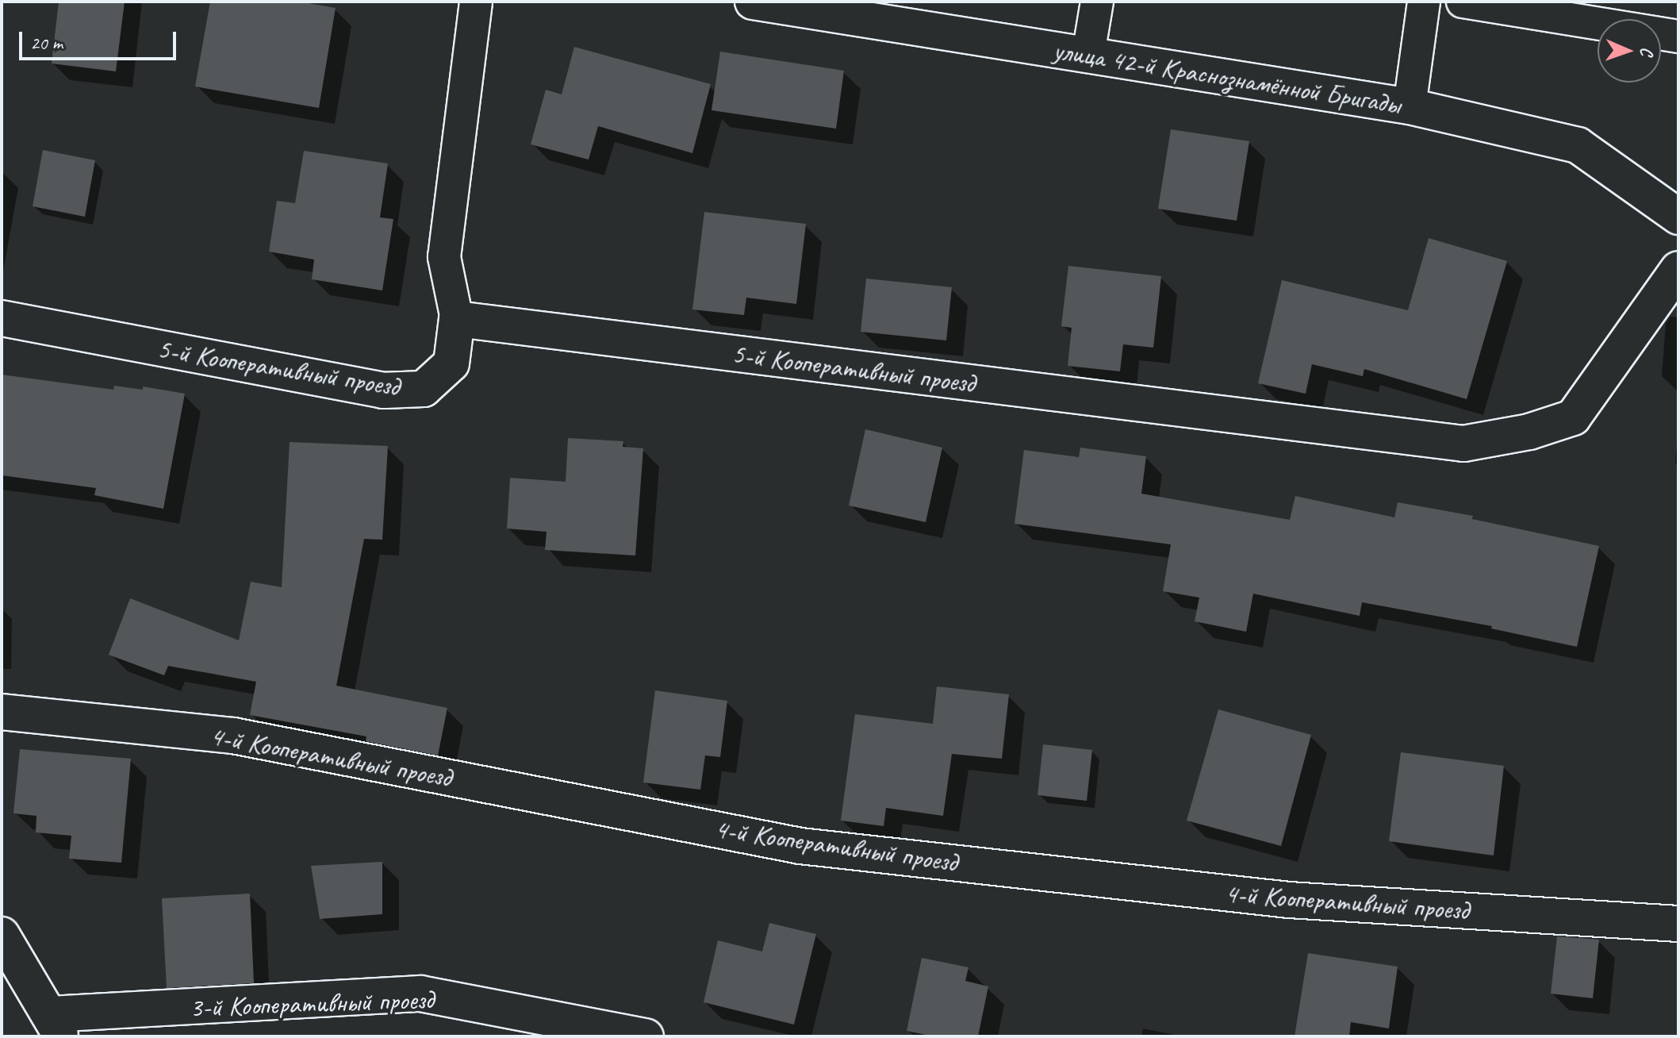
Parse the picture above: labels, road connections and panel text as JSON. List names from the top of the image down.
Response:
{
  "streets": {
    "street": [
      "улица 42-й Краснознамённой Бригады",
      "5-й Кооперативный проезд",
      "4-й Кооперативный проезд",
      "3-й Кооперативный проезд"
    ]
  },
  "scale_bar": "20 m",
  "north": "right"
}
